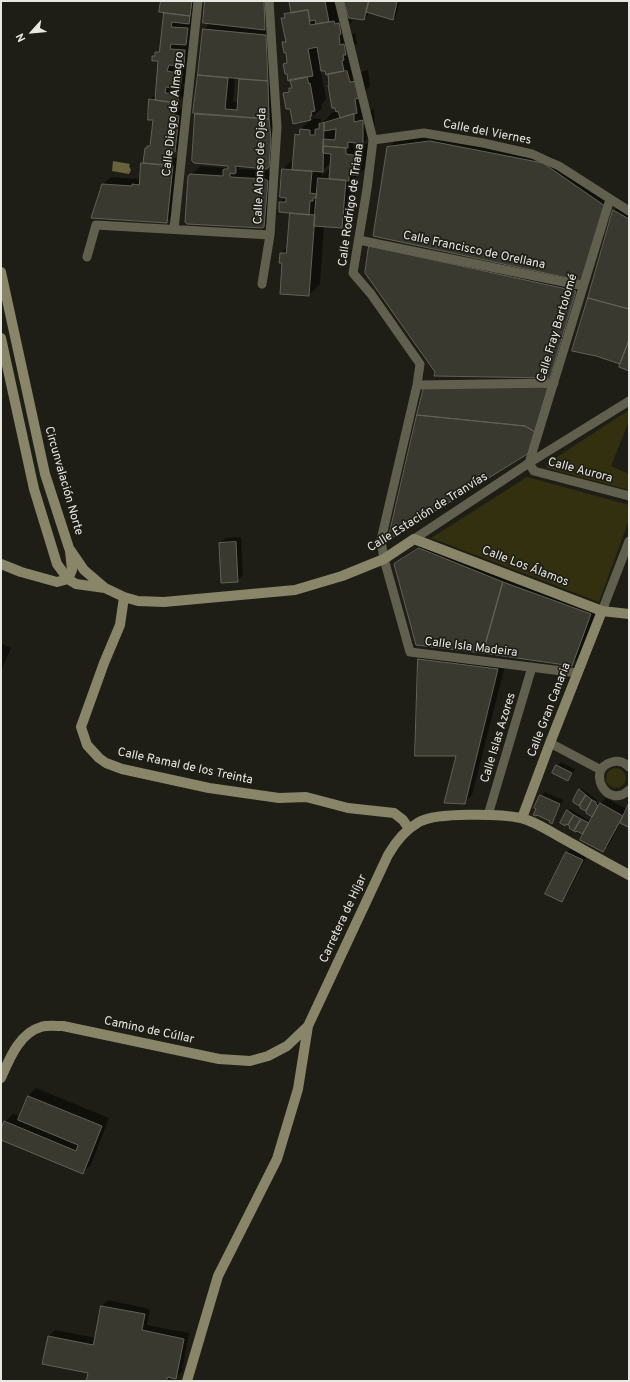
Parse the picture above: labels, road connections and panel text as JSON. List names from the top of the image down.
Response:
{
  "streets": {
    "street": [
      "Calle Diego de Almagro",
      "Calle del Viernes",
      "Calle Alonso de Ojeda",
      "Calle Rodrigo de Triana",
      "Calle Francisco de Orellana",
      "Calle Fray Bartolomé",
      "Calle Aurora",
      "Circunvalación Norte",
      "Calle Estación de Tranvías",
      "Calle Los Álamos",
      "Calle Isla Madeira",
      "Calle Gran Canaria",
      "Calle Islas Azores",
      "Calle Ramal de los Treinta",
      "Carretera de Híjar",
      "Camino de Cúllar"
    ]
  },
  "crossings": [
    ["Calle del Viernes", "Calle Rodrigo de Triana"],
    ["Calle del Viernes", "Calle Fray Bartolomé"],
    ["Calle Rodrigo de Triana", "Calle Francisco de Orellana"],
    ["Calle Rodrigo de Triana", "Calle Estación de Tranvías"],
    ["Calle Rodrigo de Triana", "Calle Isla Madeira"],
    ["Calle Francisco de Orellana", "Calle Fray Bartolomé"],
    ["Calle Fray Bartolomé", "Calle Aurora"],
    ["Calle Fray Bartolomé", "Calle Estación de Tranvías"],
    ["Calle Aurora", "Calle Estación de Tranvías"],
    ["Circunvalación Norte", "Calle Estación de Tranvías"],
    ["Calle Estación de Tranvías", "Calle Los Álamos"],
    ["Calle Estación de Tranvías", "Calle Isla Madeira"],
    ["Calle Estación de Tranvías", "Calle Ramal de los Treinta"],
    ["Calle Los Álamos", "Calle Gran Canaria"],
    ["Calle Isla Madeira", "Calle Gran Canaria"],
    ["Calle Isla Madeira", "Calle Islas Azores"],
    ["Calle Gran Canaria", "Carretera de Híjar"],
    ["Calle Islas Azores", "Carretera de Híjar"],
    ["Calle Ramal de los Treinta", "Carretera de Híjar"],
    ["Carretera de Híjar", "Camino de Cúllar"]
  ],
  "north": "bottom left"
}
